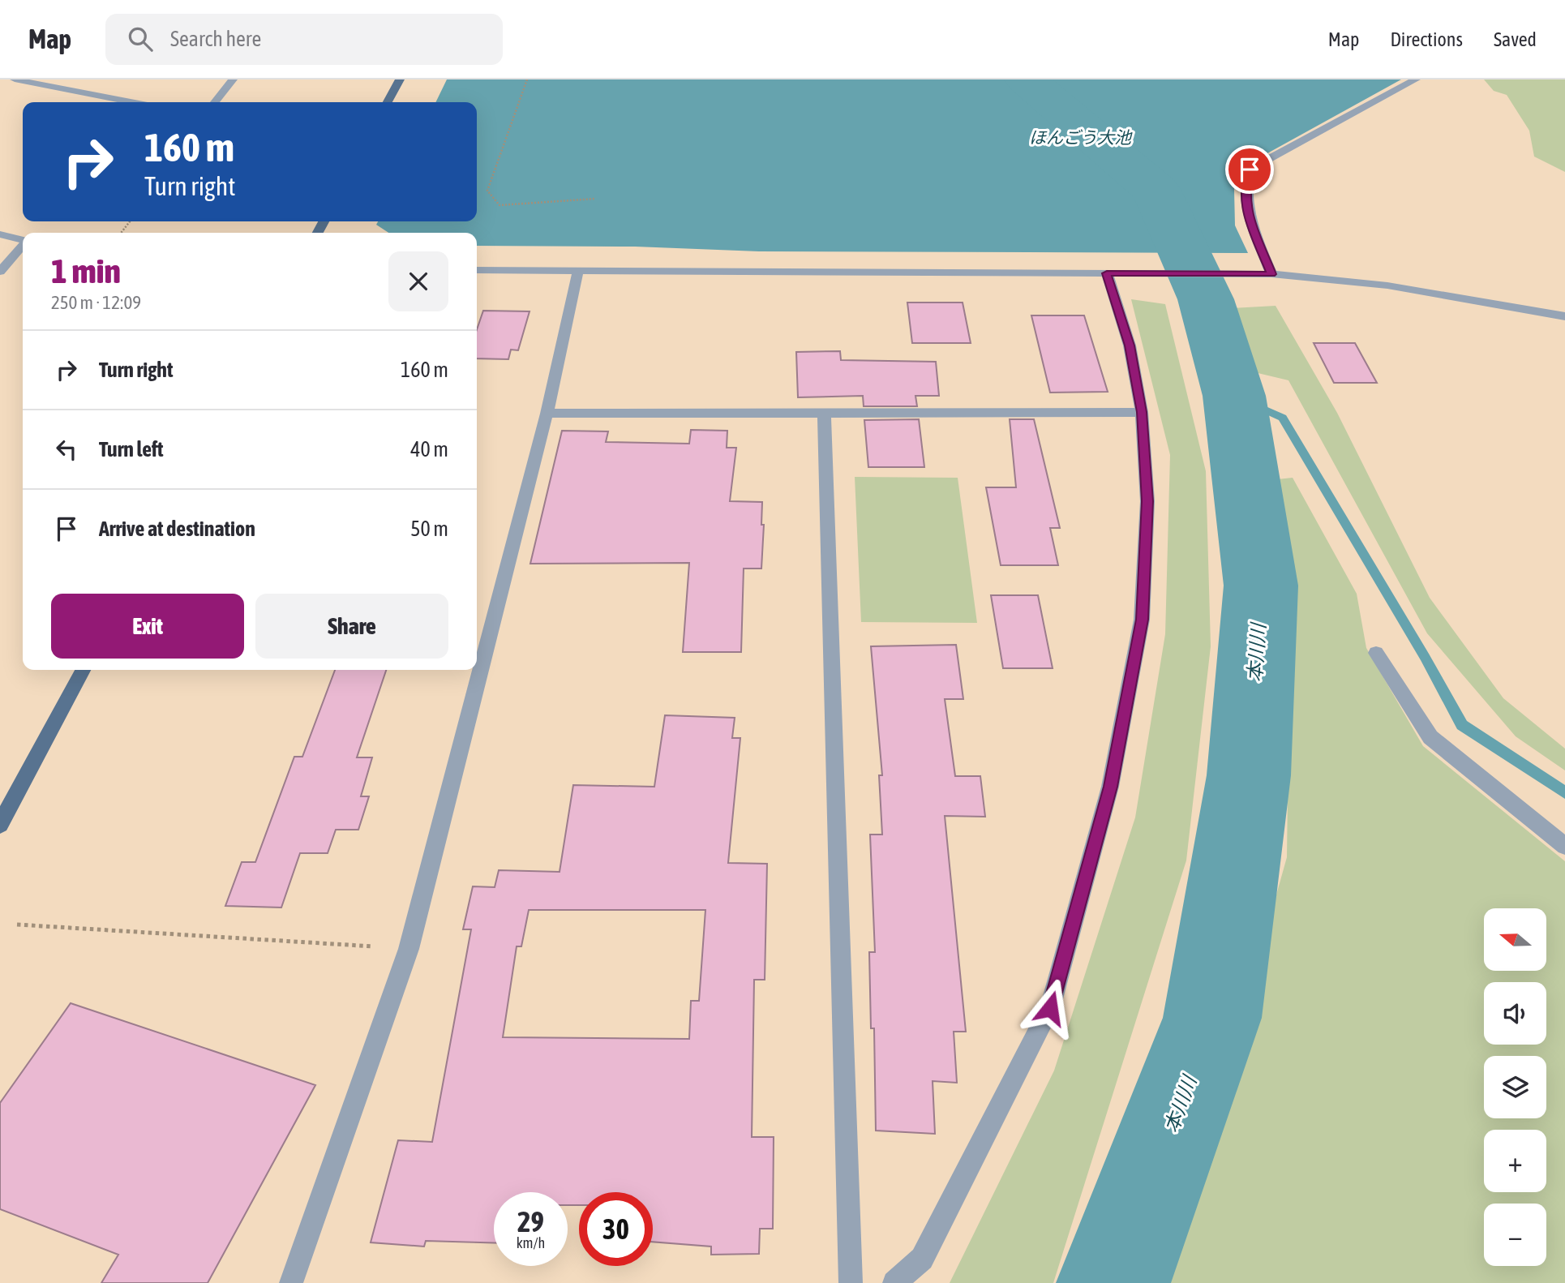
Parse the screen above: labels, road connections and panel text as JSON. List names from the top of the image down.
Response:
{
  "water": ["ほんごう大池", "本川川"],
  "north": "left",
  "page": {
    "header": "Map",
    "search": "Search here",
    "nav": ["Map", "Directions", "Saved"],
    "turn": ["160 m", "Turn right"],
    "heading": ["1 min", "250 m · 12:09"],
    "list": [
      {
        "name": "Turn right",
        "value": "160 m"
      },
      {
        "name": "Turn left",
        "value": "40 m"
      },
      {
        "name": "Arrive at destination",
        "value": "50 m"
      }
    ],
    "buttons": ["Exit", "Share"],
    "map_buttons": ["+", "−"],
    "speed": "29 km/h",
    "limit": "30"
  }
}
